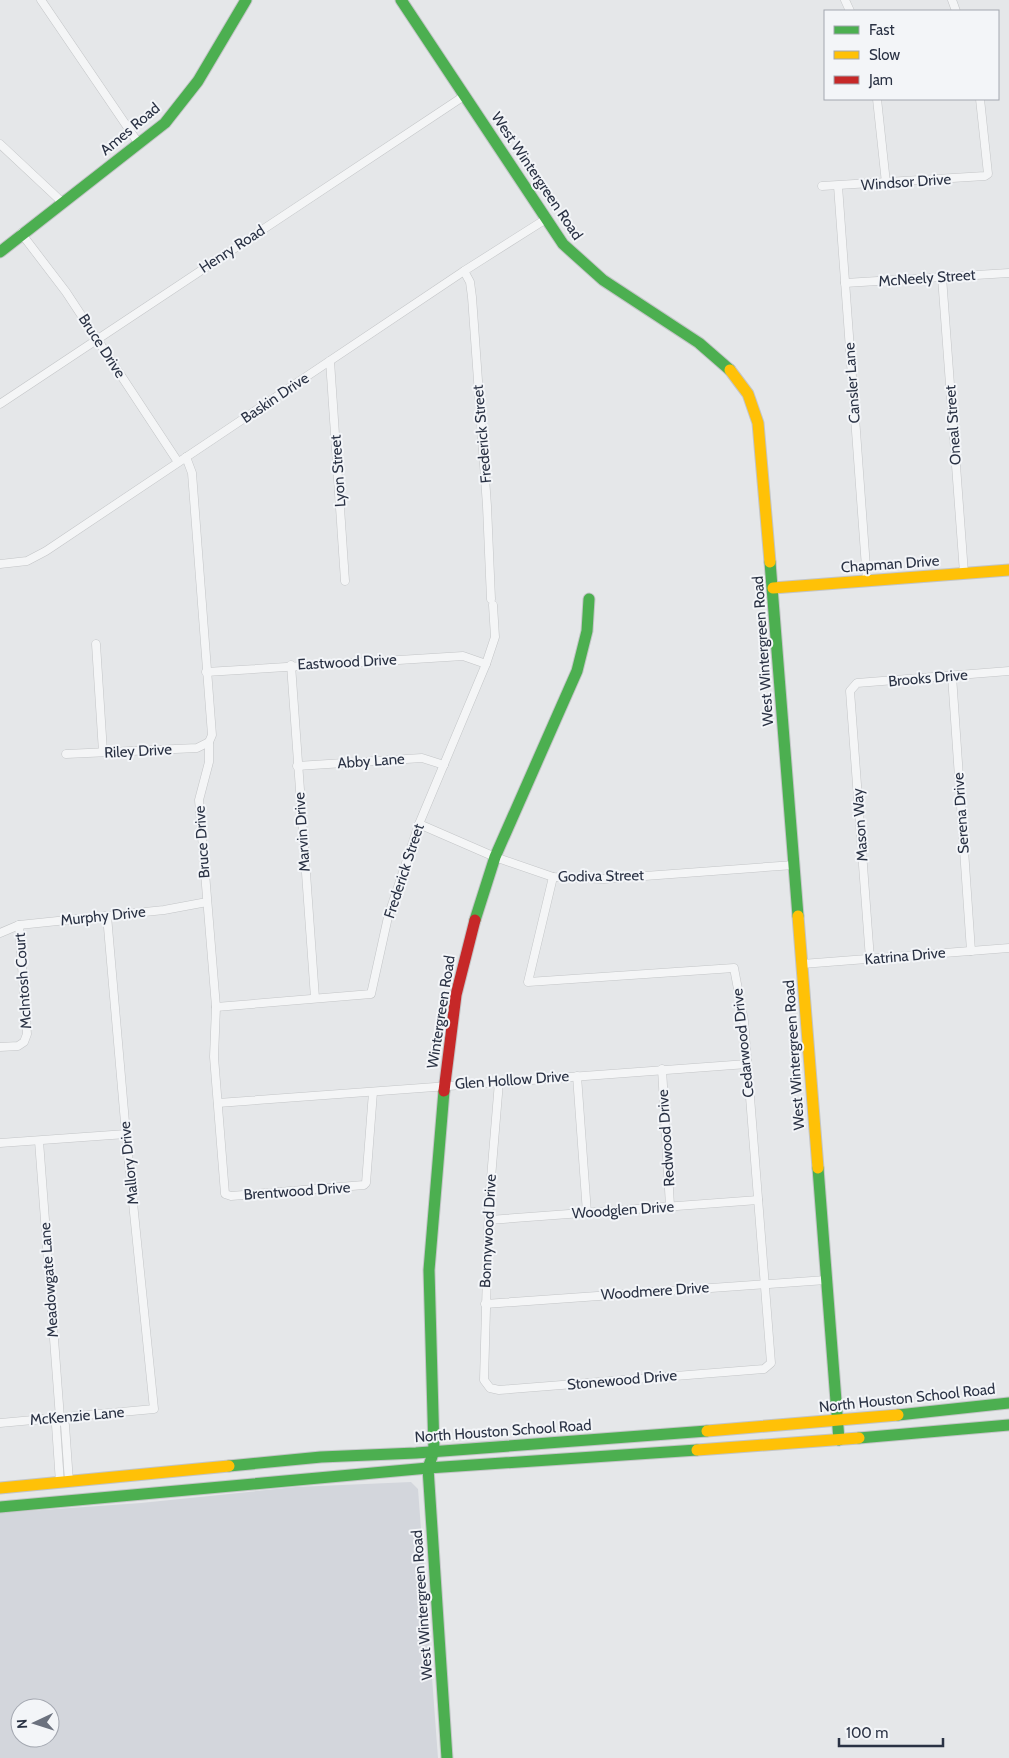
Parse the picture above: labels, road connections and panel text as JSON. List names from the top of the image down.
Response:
{
  "streets": {
    "main road": [
      "Ames Road",
      "West Wintergreen Road",
      "Chapman Drive",
      "Wintergreen Road",
      "North Houston School Road"
    ],
    "street": [
      "Windsor Drive",
      "Henry Road",
      "McNeely Street",
      "Bruce Drive",
      "Cansler Lane",
      "Baskin Drive",
      "Oneal Street",
      "Frederick Street",
      "Lyon Street",
      "Eastwood Drive",
      "Brooks Drive",
      "Riley Drive",
      "Abby Lane",
      "Serena Drive",
      "Mason Way",
      "Marvin Drive",
      "Godiva Street",
      "Murphy Drive",
      "Katrina Drive",
      "McIntosh Court",
      "Cedarwood Drive",
      "Glen Hollow Drive",
      "Redwood Drive",
      "Mallory Drive",
      "Brentwood Drive",
      "Woodglen Drive",
      "Bonnywood Drive",
      "Meadowgate Lane",
      "Woodmere Drive",
      "Stonewood Drive",
      "McKenzie Lane"
    ]
  },
  "crossings": [
    ["Ames Road", "Bruce Drive"],
    ["West Wintergreen Road", "Henry Road"],
    ["West Wintergreen Road", "Baskin Drive"],
    ["West Wintergreen Road", "Chapman Drive"],
    ["West Wintergreen Road", "Godiva Street"],
    ["West Wintergreen Road", "Katrina Drive"],
    ["West Wintergreen Road", "Wintergreen Road"],
    ["West Wintergreen Road", "Woodmere Drive"],
    ["West Wintergreen Road", "North Houston School Road"],
    ["Windsor Drive", "Cansler Lane"],
    ["Henry Road", "Bruce Drive"],
    ["McNeely Street", "Cansler Lane"],
    ["McNeely Street", "Oneal Street"],
    ["Bruce Drive", "Baskin Drive"],
    ["Bruce Drive", "Frederick Street"],
    ["Bruce Drive", "Eastwood Drive"],
    ["Bruce Drive", "Riley Drive"],
    ["Bruce Drive", "Murphy Drive"],
    ["Bruce Drive", "Glen Hollow Drive"],
    ["Bruce Drive", "Brentwood Drive"],
    ["Cansler Lane", "Chapman Drive"],
    ["Baskin Drive", "Frederick Street"],
    ["Baskin Drive", "Lyon Street"],
    ["Oneal Street", "Chapman Drive"],
    ["Frederick Street", "Eastwood Drive"],
    ["Frederick Street", "Abby Lane"],
    ["Frederick Street", "Marvin Drive"],
    ["Frederick Street", "Godiva Street"],
    ["Eastwood Drive", "Marvin Drive"],
    ["Brooks Drive", "Serena Drive"],
    ["Brooks Drive", "Mason Way"],
    ["Abby Lane", "Marvin Drive"],
    ["Serena Drive", "Katrina Drive"],
    ["Mason Way", "Katrina Drive"],
    ["Godiva Street", "Wintergreen Road"],
    ["Godiva Street", "Cedarwood Drive"],
    ["Murphy Drive", "McIntosh Court"],
    ["Murphy Drive", "Mallory Drive"],
    ["Wintergreen Road", "Glen Hollow Drive"],
    ["Wintergreen Road", "North Houston School Road"],
    ["Cedarwood Drive", "Glen Hollow Drive"],
    ["Cedarwood Drive", "Woodglen Drive"],
    ["Cedarwood Drive", "Woodmere Drive"],
    ["Cedarwood Drive", "Stonewood Drive"],
    ["Glen Hollow Drive", "Redwood Drive"],
    ["Glen Hollow Drive", "Brentwood Drive"],
    ["Glen Hollow Drive", "Bonnywood Drive"],
    ["Redwood Drive", "Woodglen Drive"],
    ["Mallory Drive", "McKenzie Lane"],
    ["Woodglen Drive", "Bonnywood Drive"],
    ["Bonnywood Drive", "Woodmere Drive"],
    ["Bonnywood Drive", "Stonewood Drive"],
    ["Meadowgate Lane", "North Houston School Road"],
    ["Meadowgate Lane", "McKenzie Lane"]
  ],
  "legend": ["Fast", "Slow", "Jam"],
  "scale_bar": "100 m",
  "north": "left"
}
